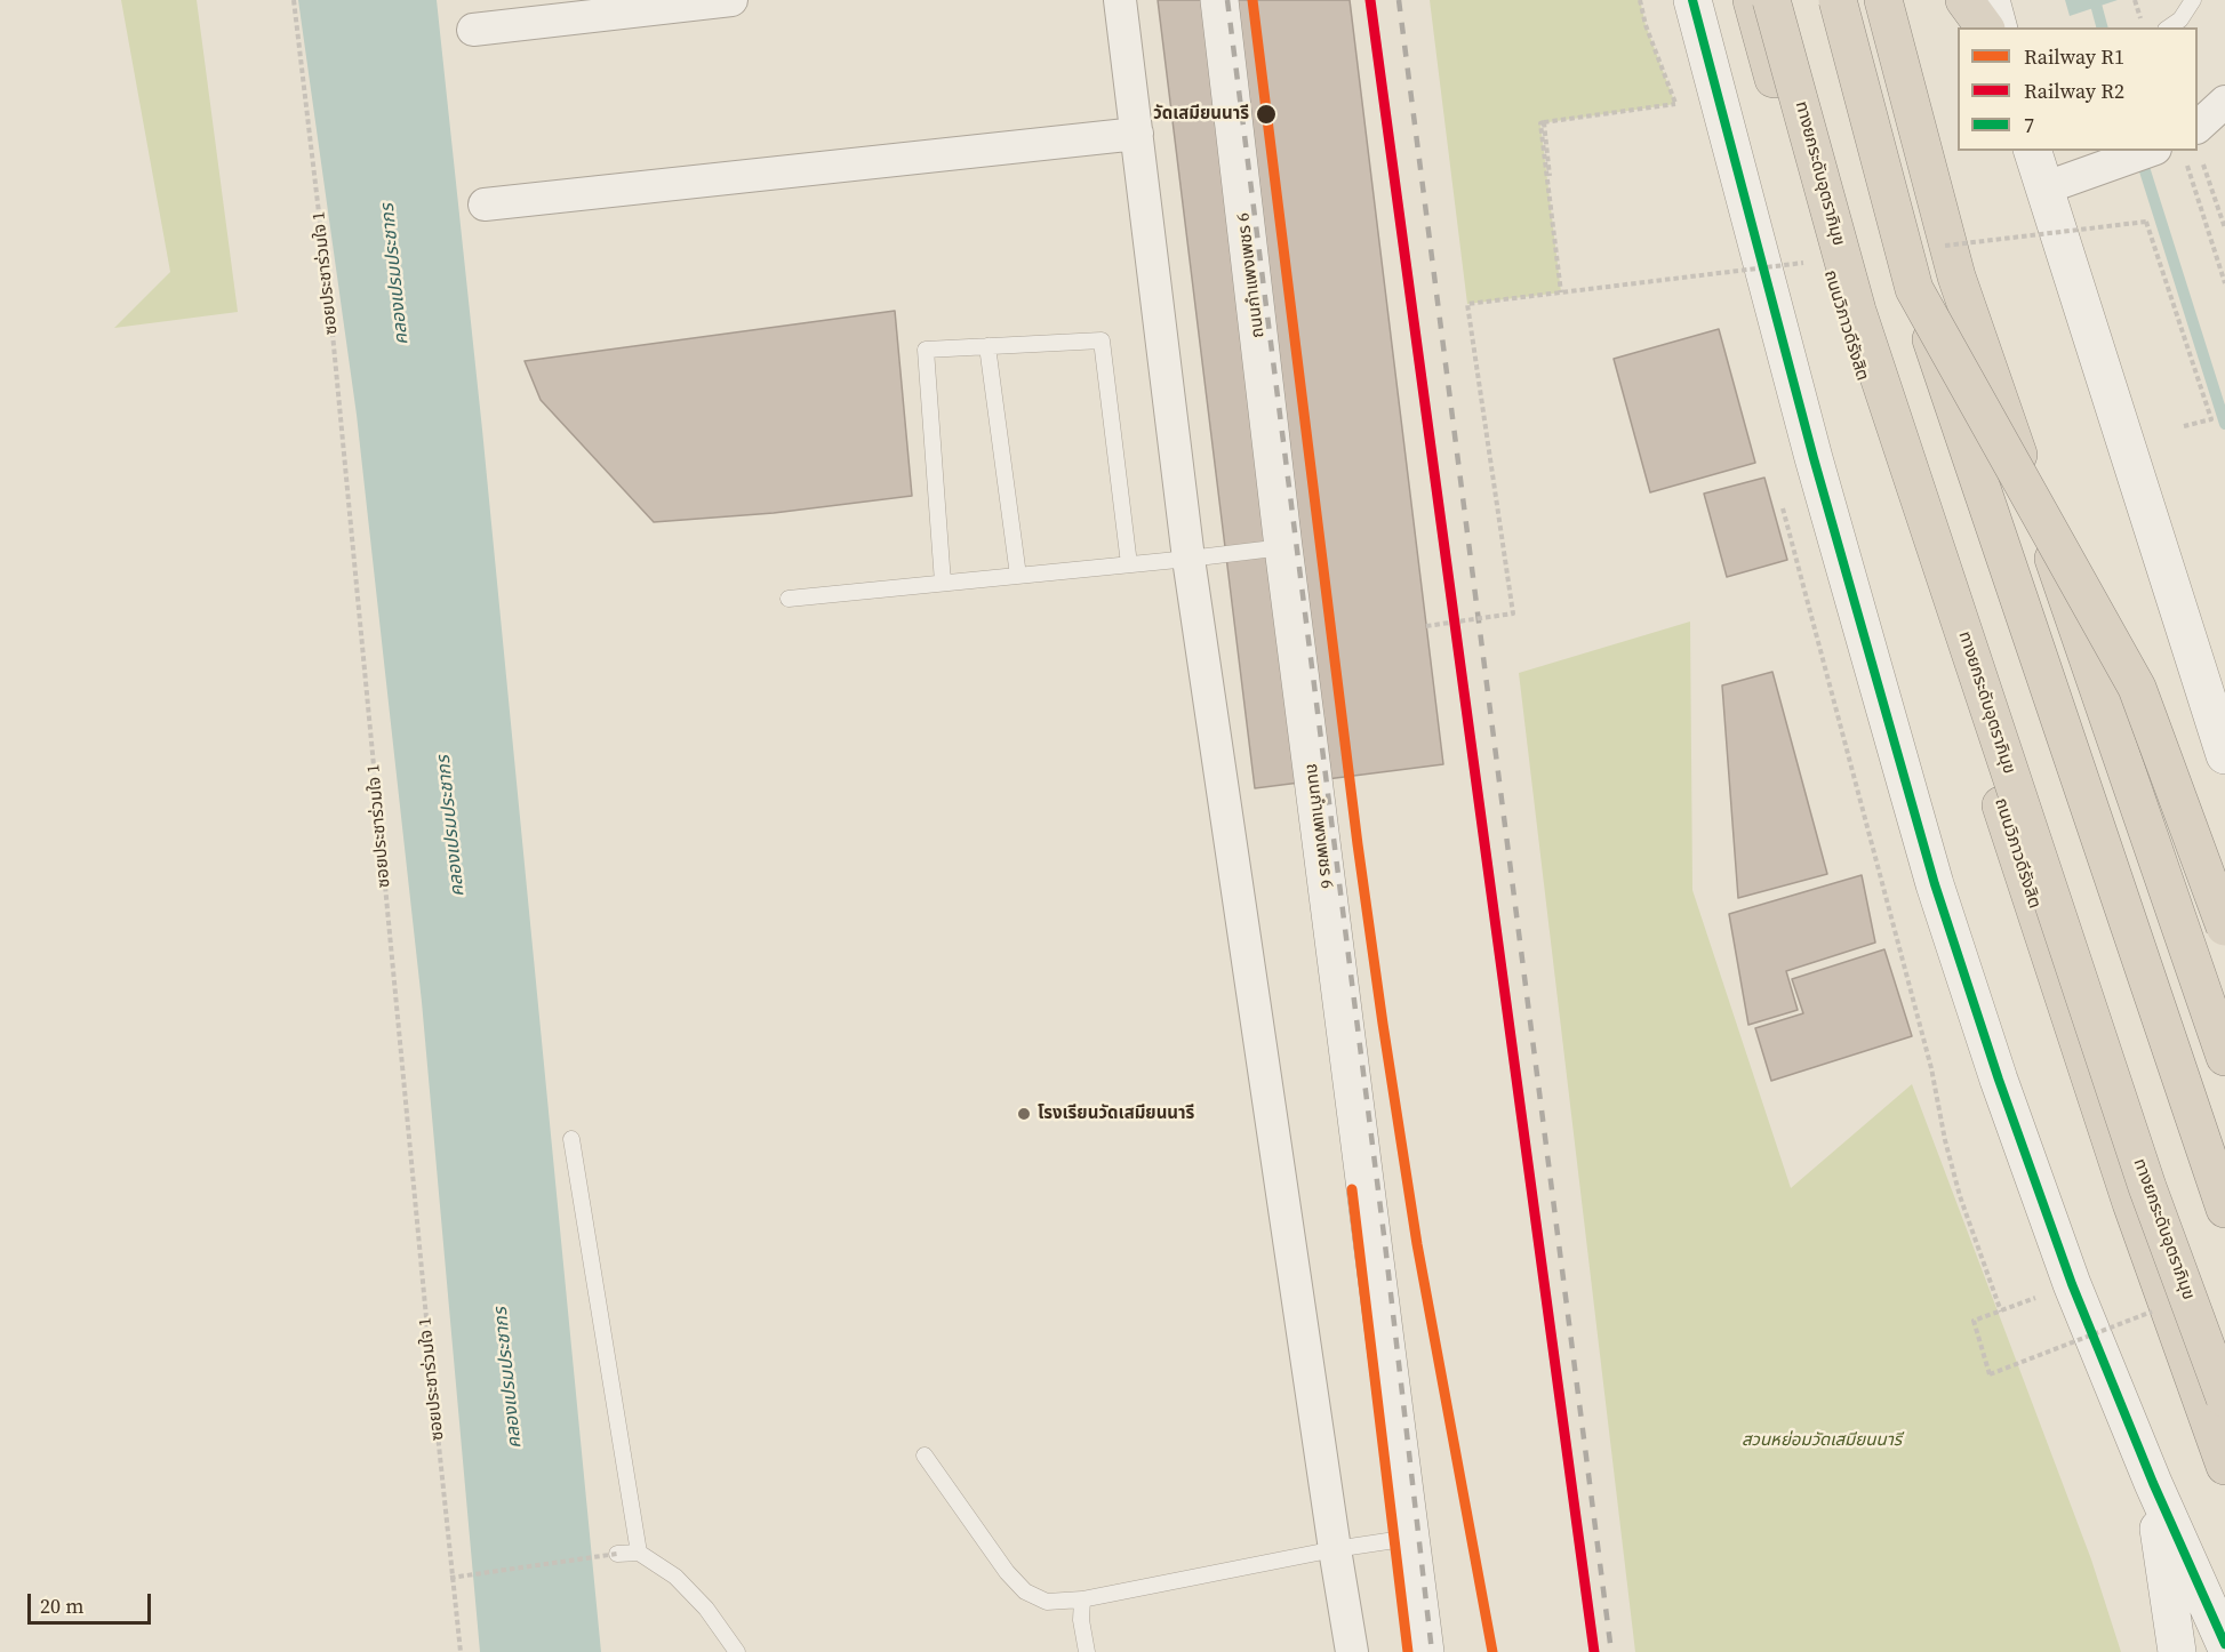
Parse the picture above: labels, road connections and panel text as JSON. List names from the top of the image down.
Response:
{
  "streets": {
    "highway": ["ทางยกระดับอุตราภิมุข", "ถนนวิภาวดีรังสิต"],
    "main road": ["ถนนกำแพงเพชร 6"],
    "path": ["ซอยประชาร่วมใจ 1"]
  },
  "water": ["คลองเปรมประชากร"],
  "parks": ["สวนหย่อมวัดเสมียนนารี"],
  "places": ["วัดเสมียนนารี", "โรงเรียนวัดเสมียนนารี"],
  "lines": ["rail line R1", "rail line R2", "transit line 7"],
  "legend": ["Railway R1", "Railway R2", "7"],
  "scale_bar": "20 m"
}
